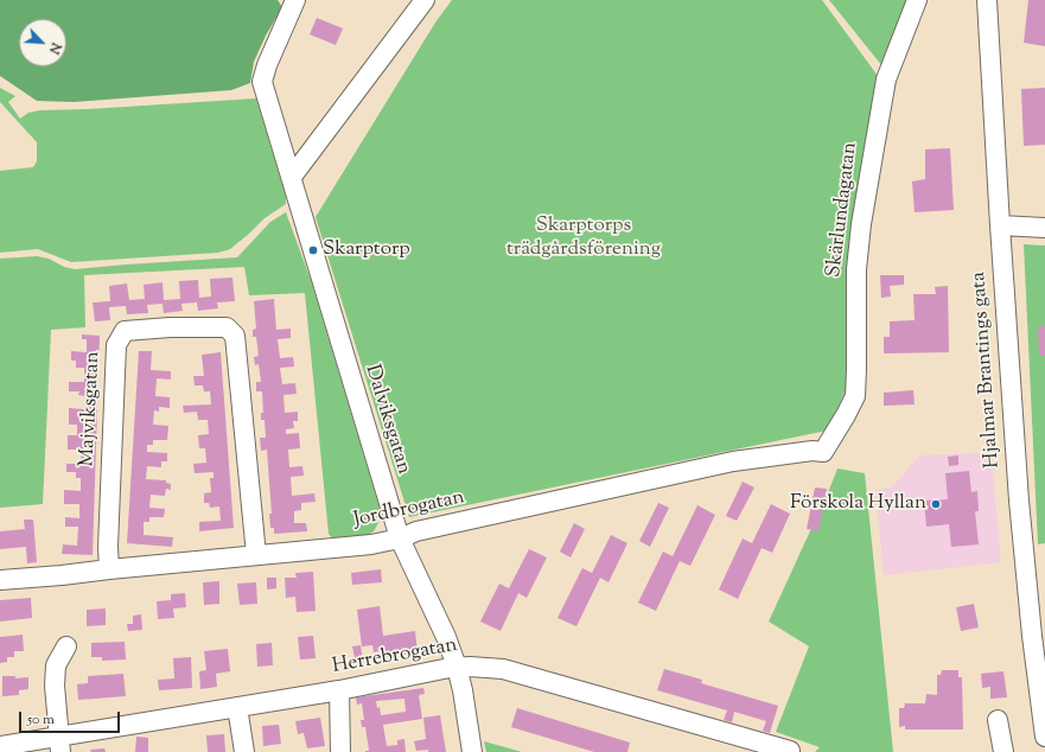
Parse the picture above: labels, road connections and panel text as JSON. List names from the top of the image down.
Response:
{
  "streets": {
    "street": [
      "Skärlundagatan",
      "Hjalmar Brantings gata",
      "Majviksgatan",
      "Dalviksgatan",
      "Jordbrogatan",
      "Herrebrogatan"
    ]
  },
  "crossings": [
    ["Skärlundagatan", "Jordbrogatan"],
    ["Majviksgatan", "Jordbrogatan"],
    ["Dalviksgatan", "Jordbrogatan"],
    ["Dalviksgatan", "Herrebrogatan"]
  ],
  "parks": ["Skarptorps trädgårdsförening"],
  "places": ["Skarptorp", "Förskola Hyllan"],
  "scale_bar": "50 m",
  "north": "bottom right"
}
